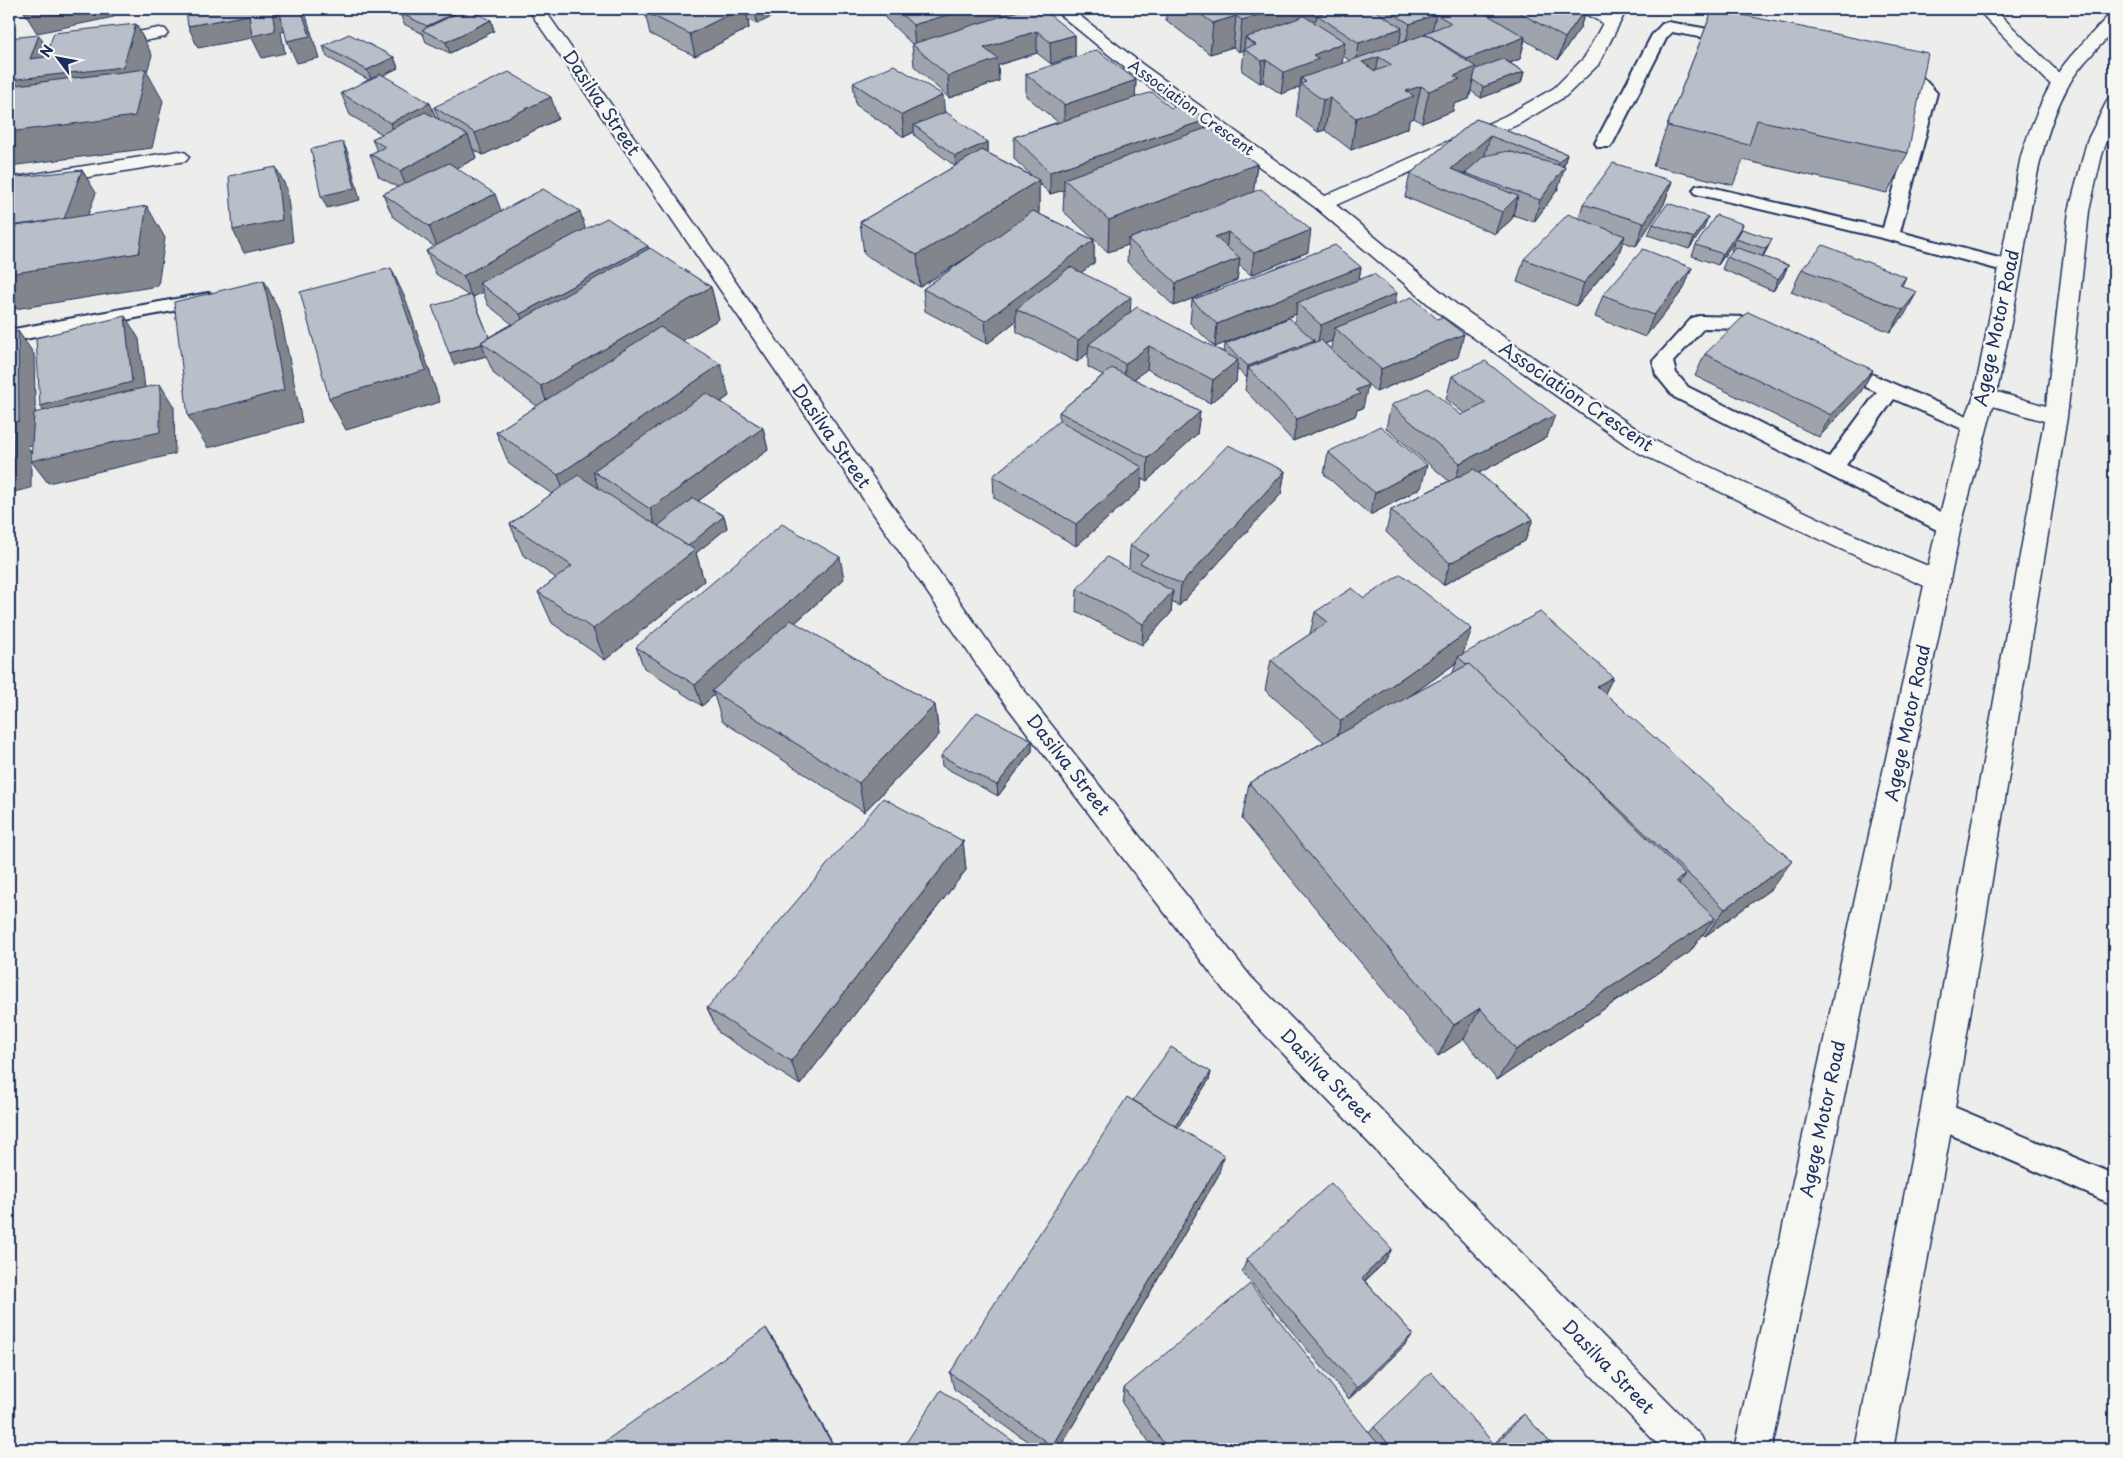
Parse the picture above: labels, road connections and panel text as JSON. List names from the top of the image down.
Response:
{
  "streets": {
    "street": ["Dasilva Street", "Association Crescent", "Agege Motor Road"]
  },
  "crossings": [
    ["Association Crescent", "Agege Motor Road"]
  ],
  "north": "top left"
}
